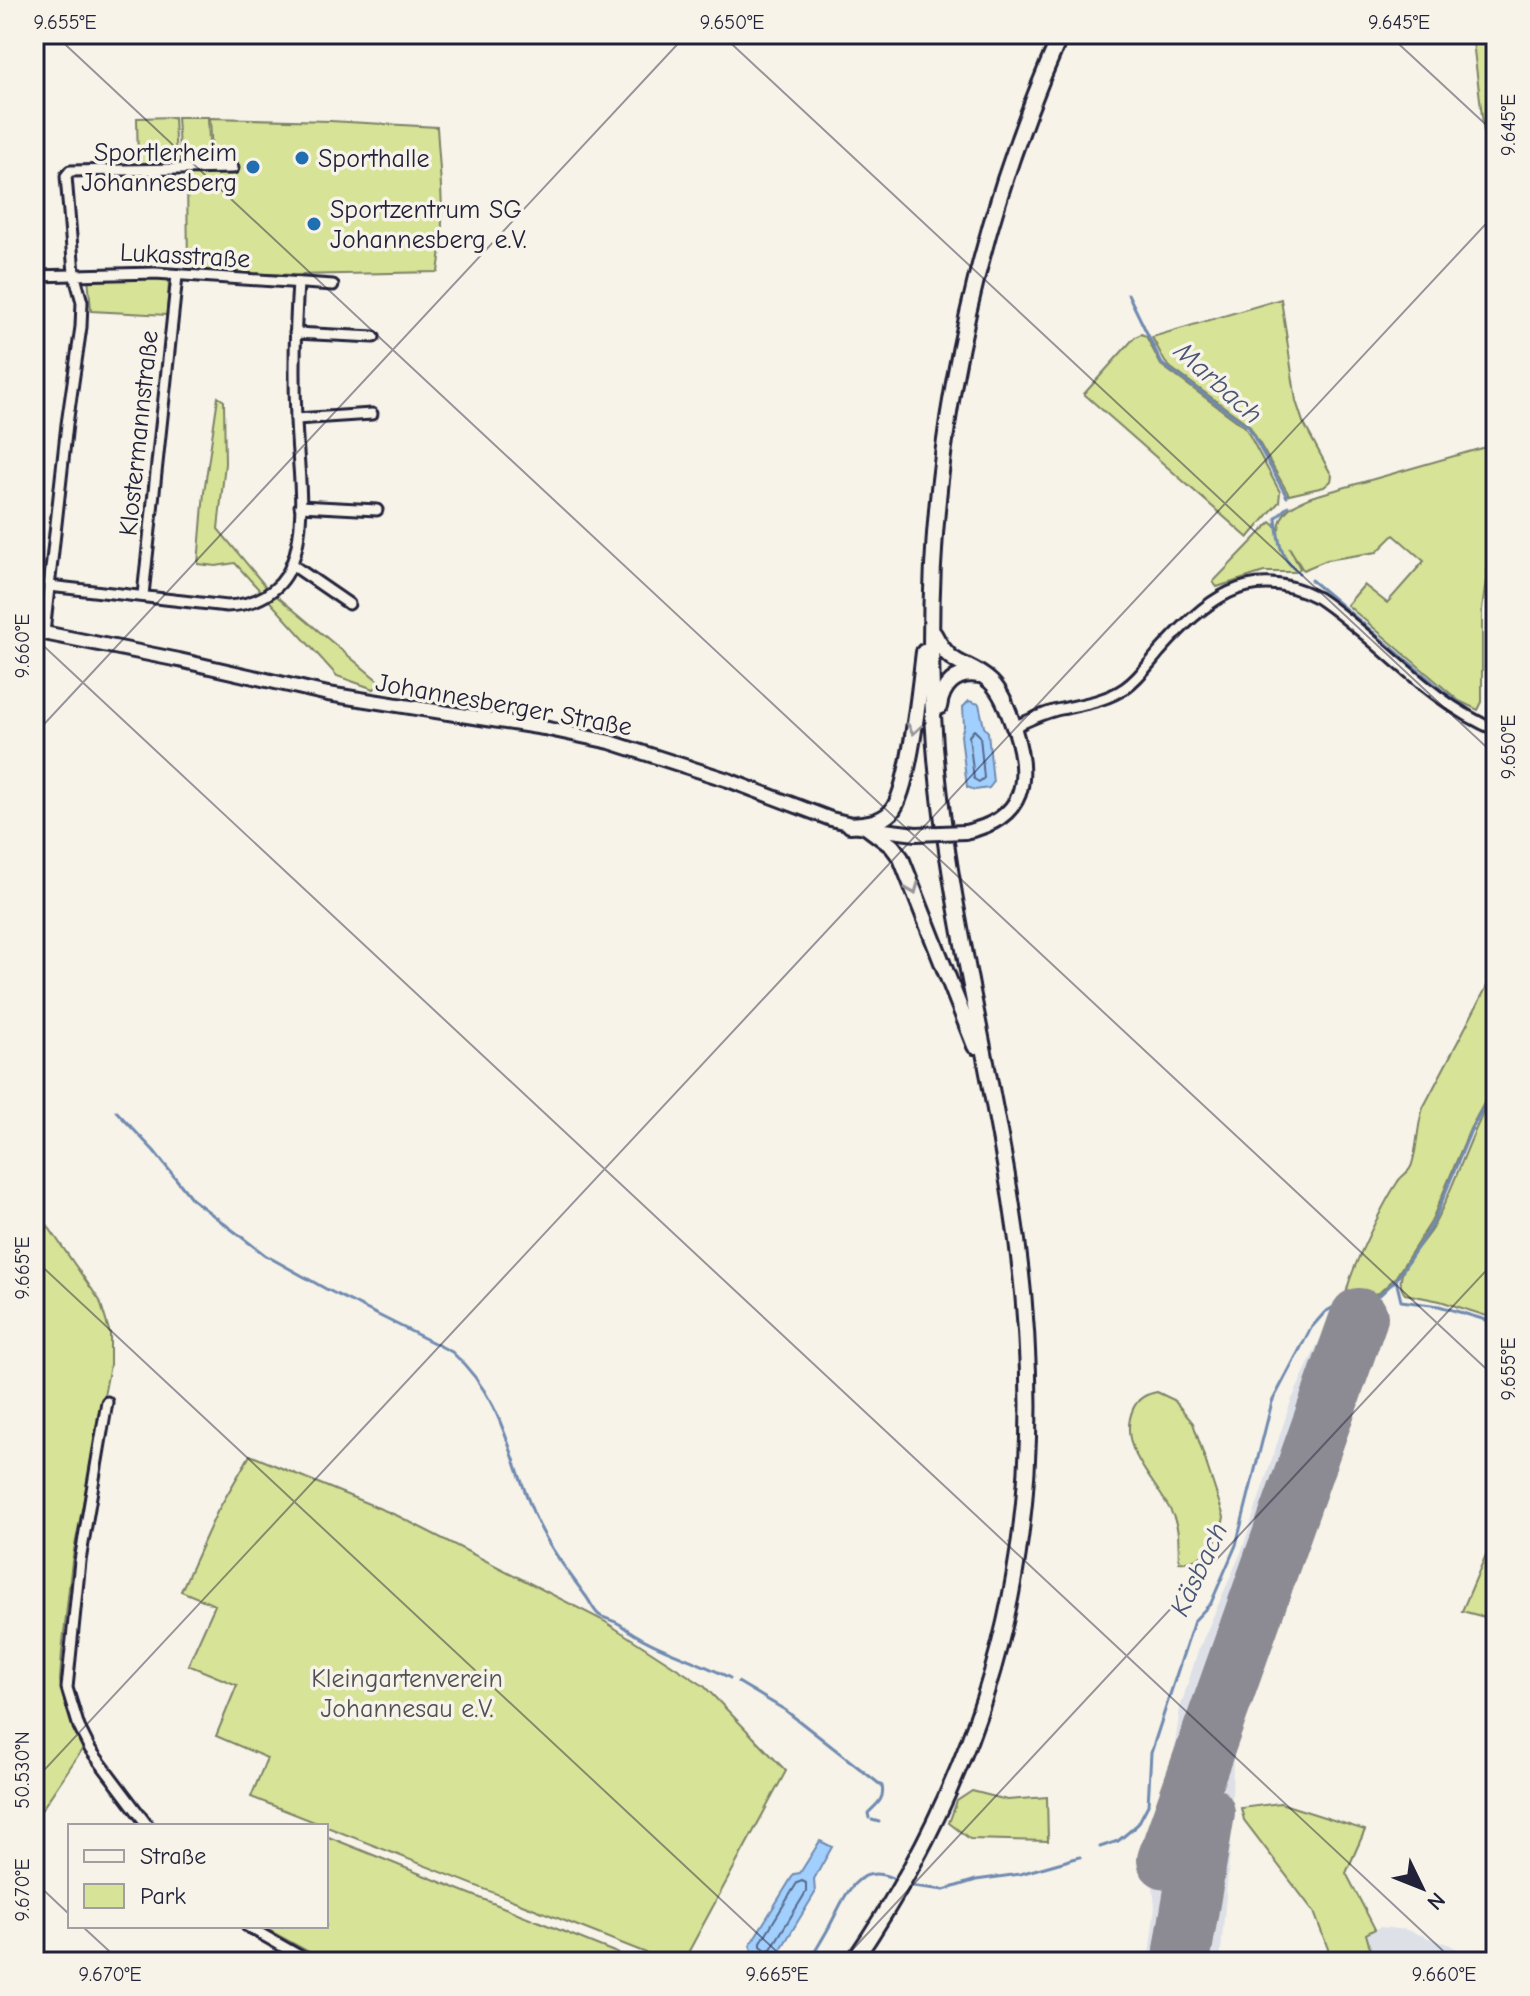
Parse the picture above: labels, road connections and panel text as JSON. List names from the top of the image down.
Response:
{
  "streets": {
    "street": ["Lukasstraße", "Klostermannstraße", "Johannesberger Straße"]
  },
  "crossings": [
    ["Lukasstraße", "Klostermannstraße"]
  ],
  "water": ["Marbach", "Käsbach"],
  "parks": ["Kleingartenverein Johannesau e.V."],
  "places": ["Sporthalle", "Sportlerheim Johannesberg", "Sportzentrum SG Johannesberg e.V."],
  "legend": ["Straße", "Park"],
  "north": "bottom right",
  "coordinates": [
    "9.655°E",
    "9.650°E",
    "9.645°E",
    "9.660°E",
    "9.665°E",
    "50.530°N",
    "9.670°E"
  ]
}
